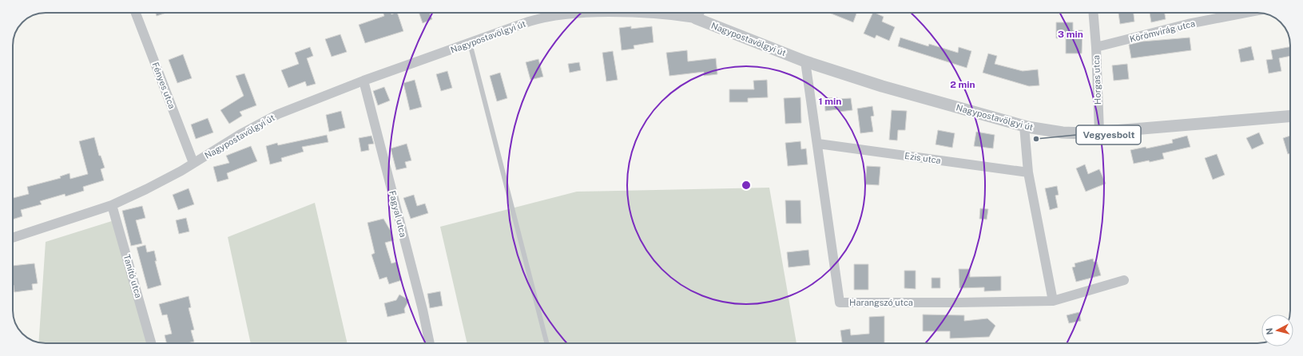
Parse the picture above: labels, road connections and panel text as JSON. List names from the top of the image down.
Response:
{
  "streets": {
    "street": [
      "Körömvirág utca",
      "Nagypostavölgyi út",
      "Horgas utca",
      "Fényes utca",
      "Ezis utca",
      "Fagyal utca",
      "Tanító utca",
      "Harangszó utca"
    ]
  },
  "crossings": [
    ["Körömvirág utca", "Horgas utca"],
    ["Nagypostavölgyi út", "Horgas utca"],
    ["Nagypostavölgyi út", "Fényes utca"],
    ["Nagypostavölgyi út", "Fagyal utca"],
    ["Nagypostavölgyi út", "Tanító utca"],
    ["Nagypostavölgyi út", "Harangszó utca"],
    ["Ezis utca", "Harangszó utca"]
  ],
  "places": ["Vegyesbolt"],
  "north": "left",
  "rings": ["3 min", "2 min", "1 min"]
}
